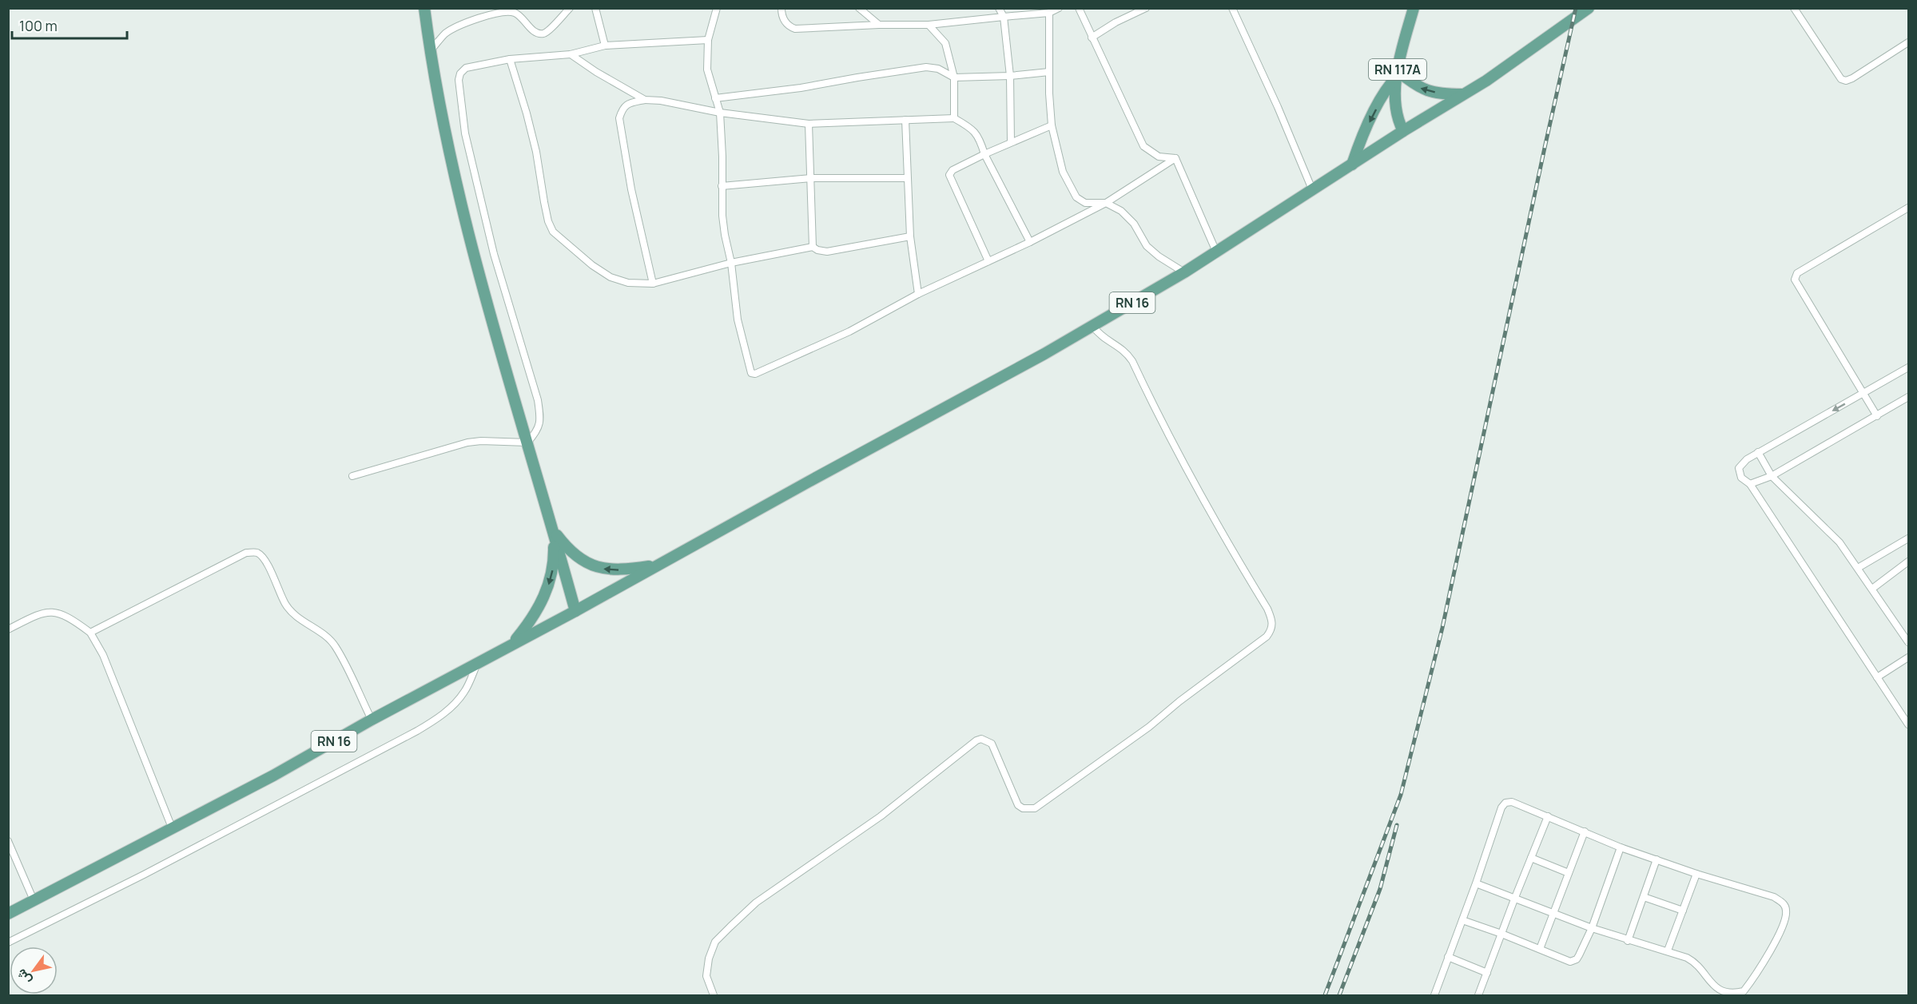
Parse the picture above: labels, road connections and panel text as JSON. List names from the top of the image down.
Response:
{
  "streets": {
    "main road": ["RN 117A", "RN 16"]
  },
  "crossings": [
    ["RN 117A", "RN 16"]
  ],
  "scale_bar": "100 m",
  "north": "bottom left"
}
